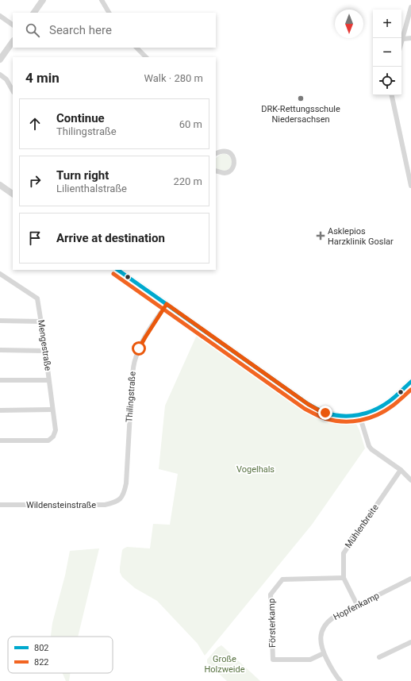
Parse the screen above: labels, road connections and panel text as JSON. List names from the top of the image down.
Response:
{
  "streets": {
    "street": [
      "Mengestraße",
      "Thilingstraße",
      "Wildensteinstraße",
      "Mühlenbreite",
      "Hopfenkamp",
      "Försterkamp"
    ]
  },
  "crossings": [
    ["Thilingstraße", "Wildensteinstraße"],
    ["Mühlenbreite", "Hopfenkamp"],
    ["Mühlenbreite", "Försterkamp"],
    ["Hopfenkamp", "Försterkamp"]
  ],
  "parks": ["Vogelhals", "Große Holzweide"],
  "places": {
    "other": ["DRK-Rettungsschule Niedersachsen"],
    "health": ["Asklepios Harzklinik Goslar"]
  },
  "lines": ["transit line 802", "transit line 822"],
  "legend": ["802", "822"],
  "north": "bottom",
  "page": {
    "map_buttons": ["+", "−"],
    "search": "Search here",
    "heading": ["4 min", "Walk · 280 m"],
    "list": [
      ["Continue", "Thilingstraße", "60 m"],
      ["Turn right", "Lilienthalstraße", "220 m"],
      "Arrive at destination"
    ]
  }
}
